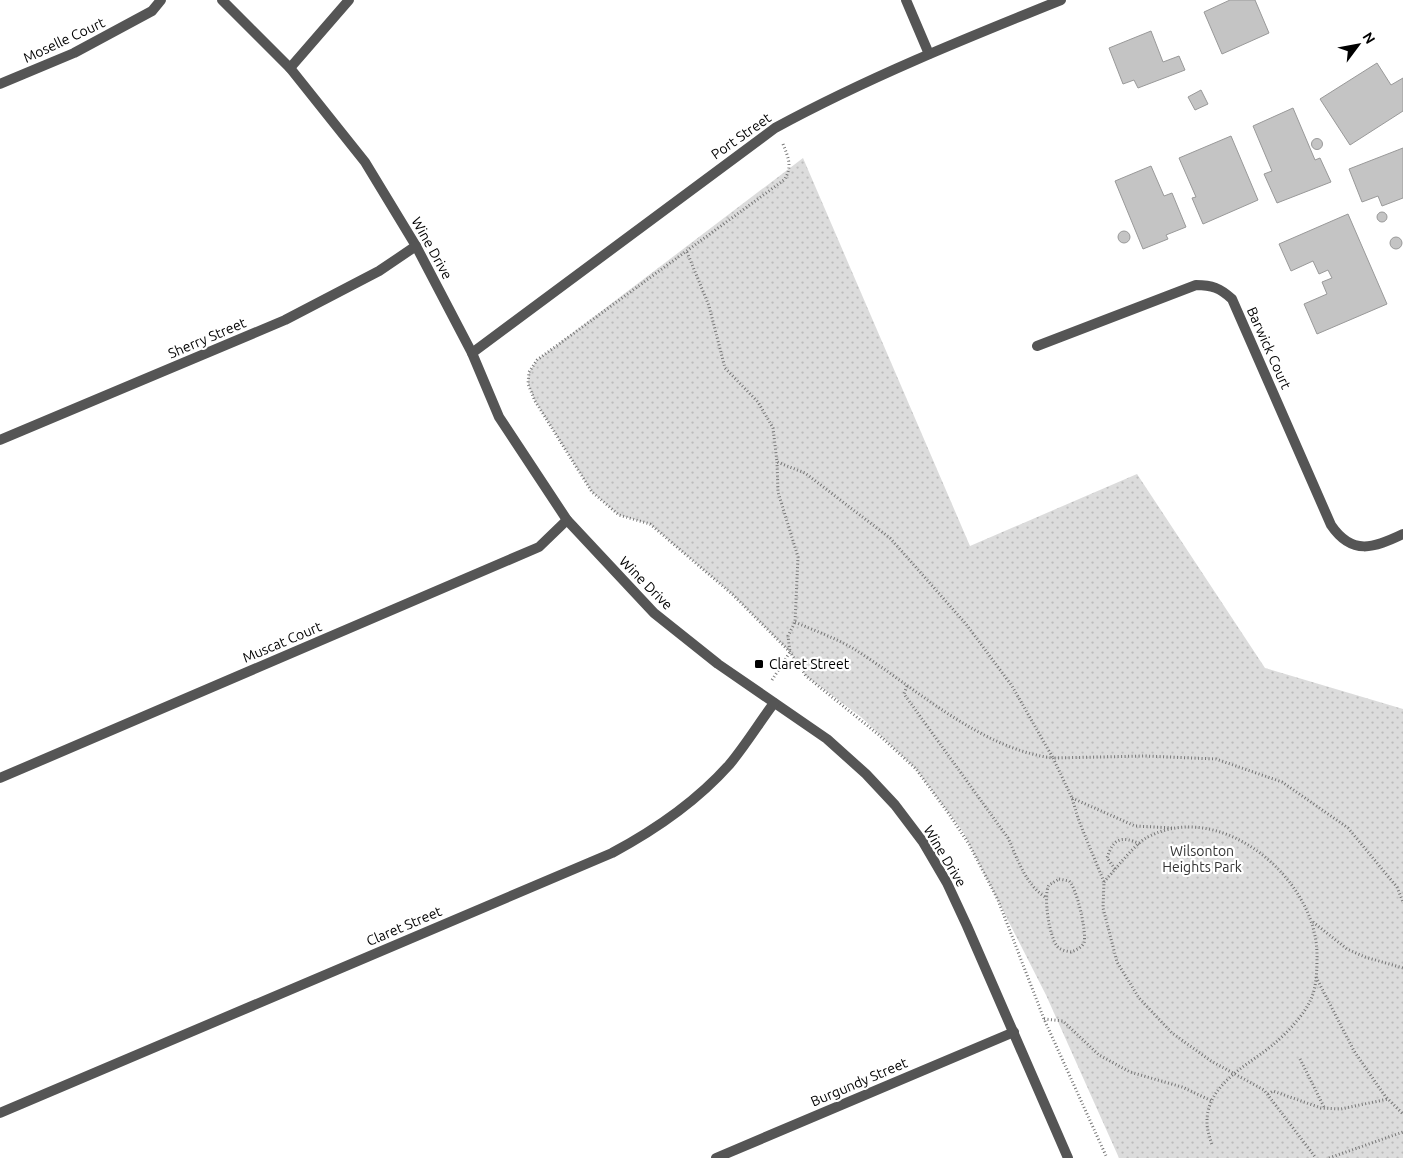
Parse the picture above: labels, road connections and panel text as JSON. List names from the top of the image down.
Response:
{
  "streets": {
    "street": [
      "Moselle Court",
      "Port Street",
      "Wine Drive",
      "Sherry Street",
      "Barwick Court",
      "Muscat Court",
      "Claret Street",
      "Burgundy Street"
    ]
  },
  "crossings": [
    ["Port Street", "Wine Drive"],
    ["Wine Drive", "Sherry Street"],
    ["Wine Drive", "Muscat Court"],
    ["Wine Drive", "Claret Street"],
    ["Wine Drive", "Burgundy Street"]
  ],
  "parks": ["Wilsonton Heights Park"],
  "places": {
    "transit": ["Claret Street"]
  },
  "north": "top right"
}
